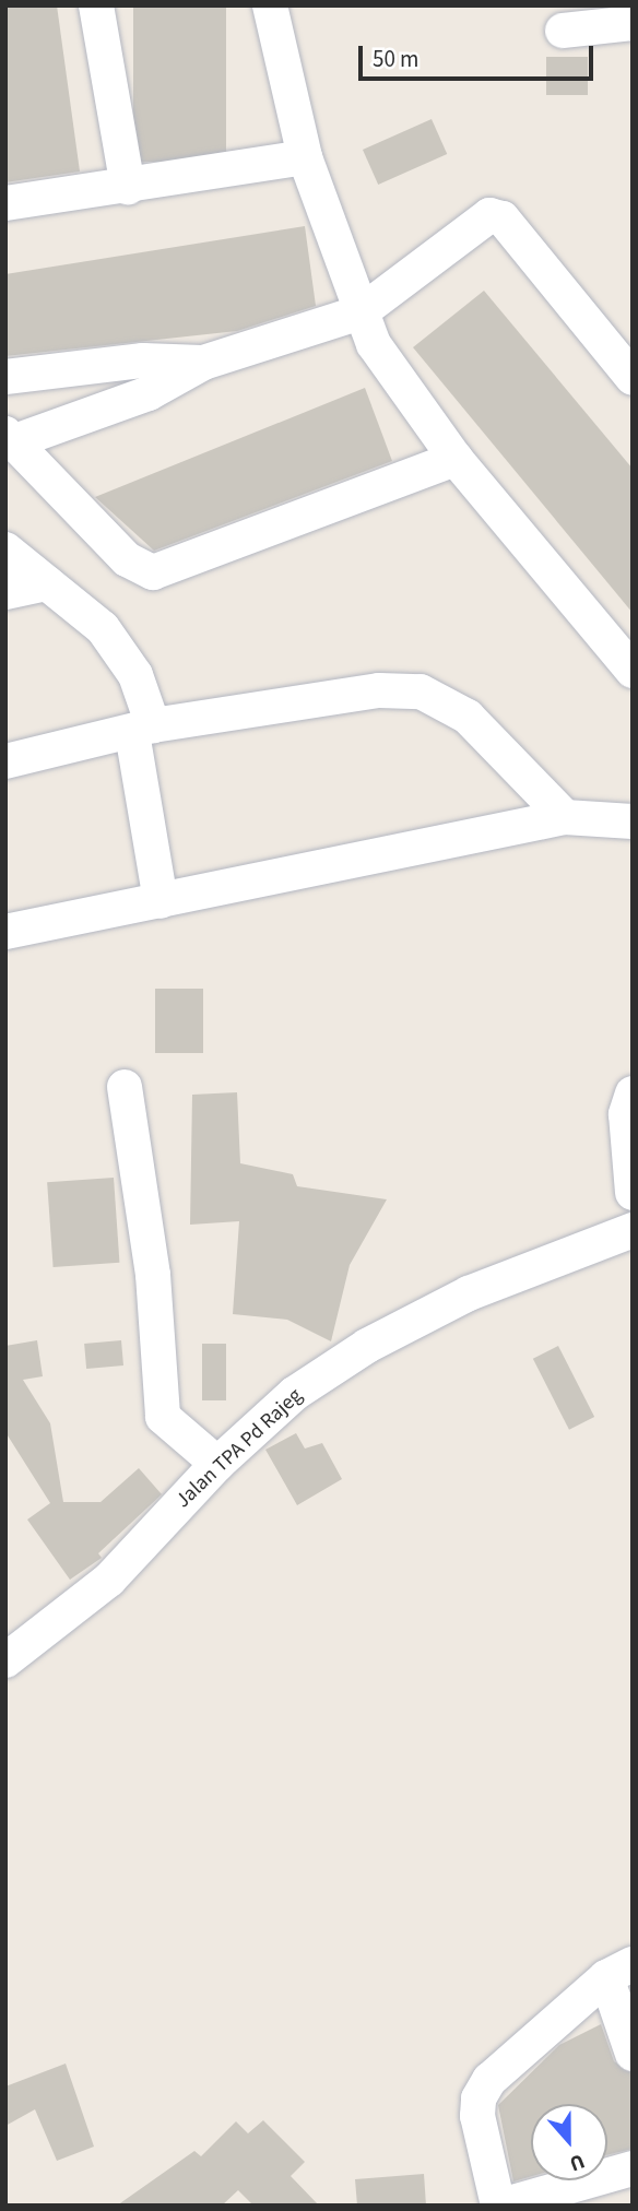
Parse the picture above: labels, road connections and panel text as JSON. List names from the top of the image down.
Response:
{
  "streets": {
    "street": ["Jalan TPA Pd Rajeg"]
  },
  "scale_bar": "50 m",
  "north": "bottom"
}
